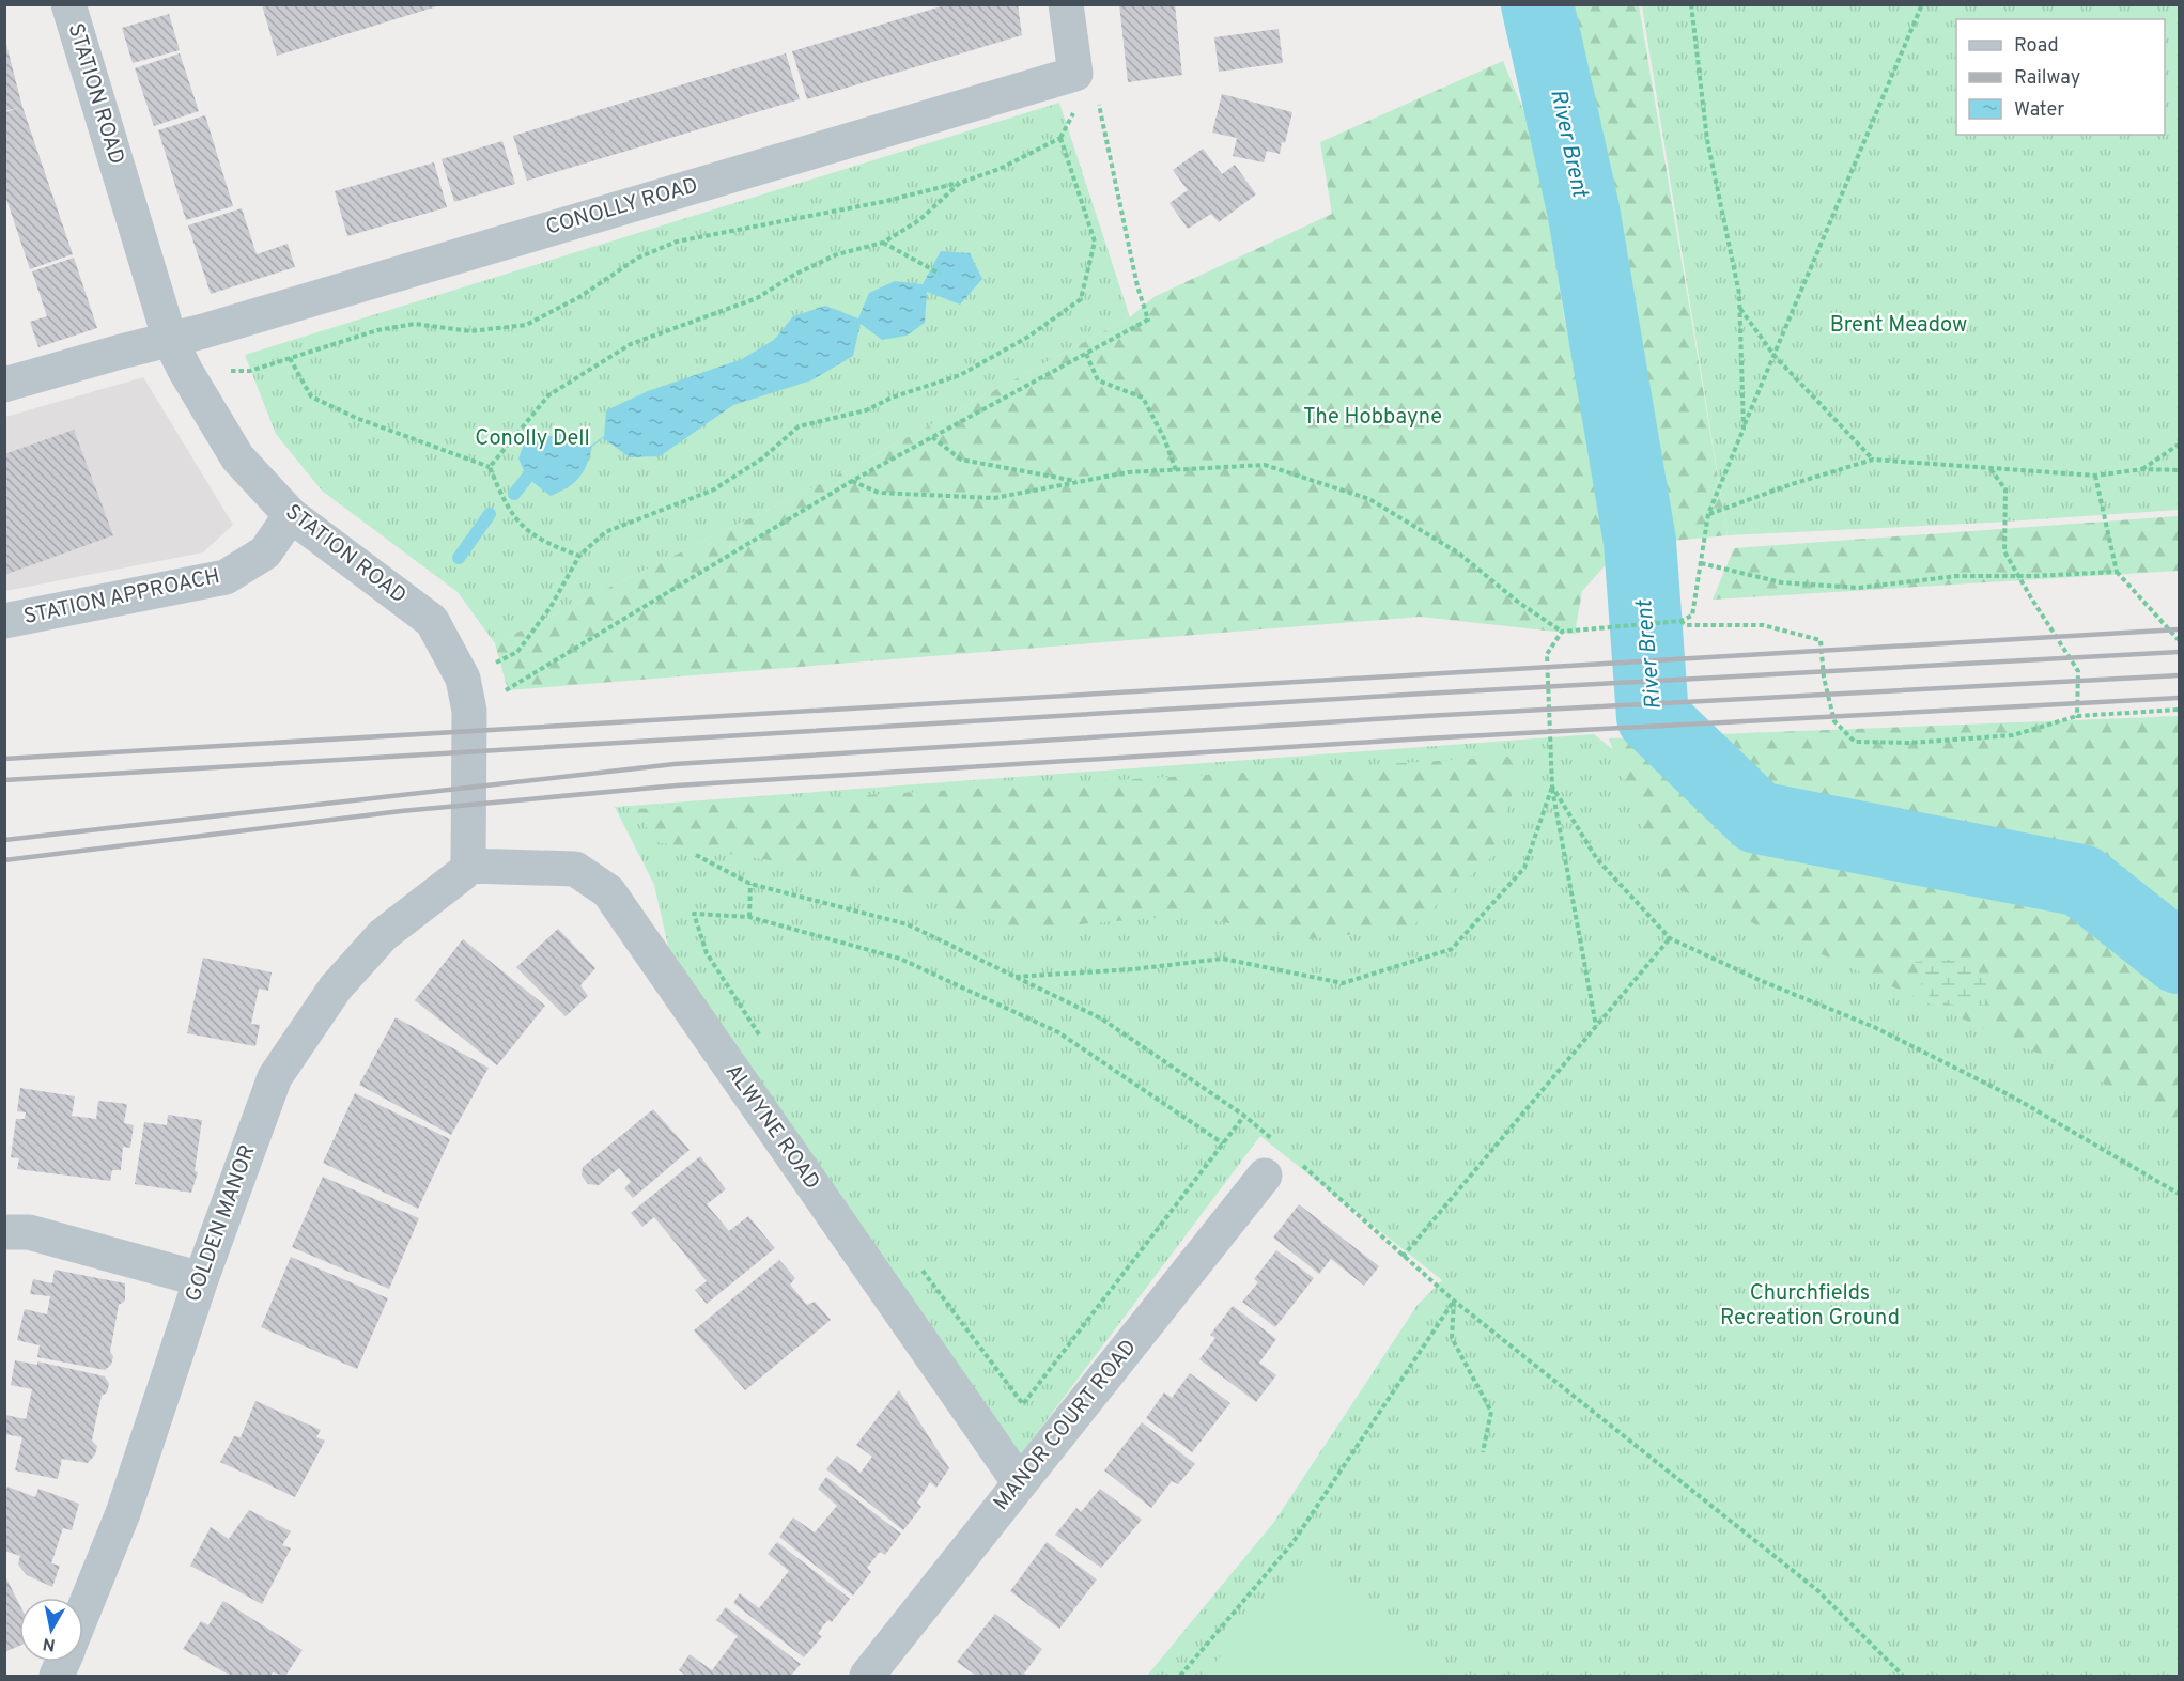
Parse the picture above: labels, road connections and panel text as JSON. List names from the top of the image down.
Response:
{
  "streets": {
    "street": [
      "STATION ROAD",
      "CONOLLY ROAD",
      "STATION APPROACH",
      "ALWYNE ROAD",
      "GOLDEN MANOR",
      "MANOR COURT ROAD"
    ]
  },
  "crossings": [
    ["STATION ROAD", "CONOLLY ROAD"],
    ["STATION ROAD", "STATION APPROACH"],
    ["STATION ROAD", "ALWYNE ROAD"],
    ["STATION ROAD", "GOLDEN MANOR"],
    ["ALWYNE ROAD", "GOLDEN MANOR"],
    ["ALWYNE ROAD", "MANOR COURT ROAD"]
  ],
  "water": ["River Brent"],
  "parks": [
    "Brent Meadow",
    "The Hobbayne",
    "Conolly Dell",
    "Churchfields Recreation Ground"
  ],
  "legend": ["Road", "Railway", "Water"],
  "north": "bottom"
}
